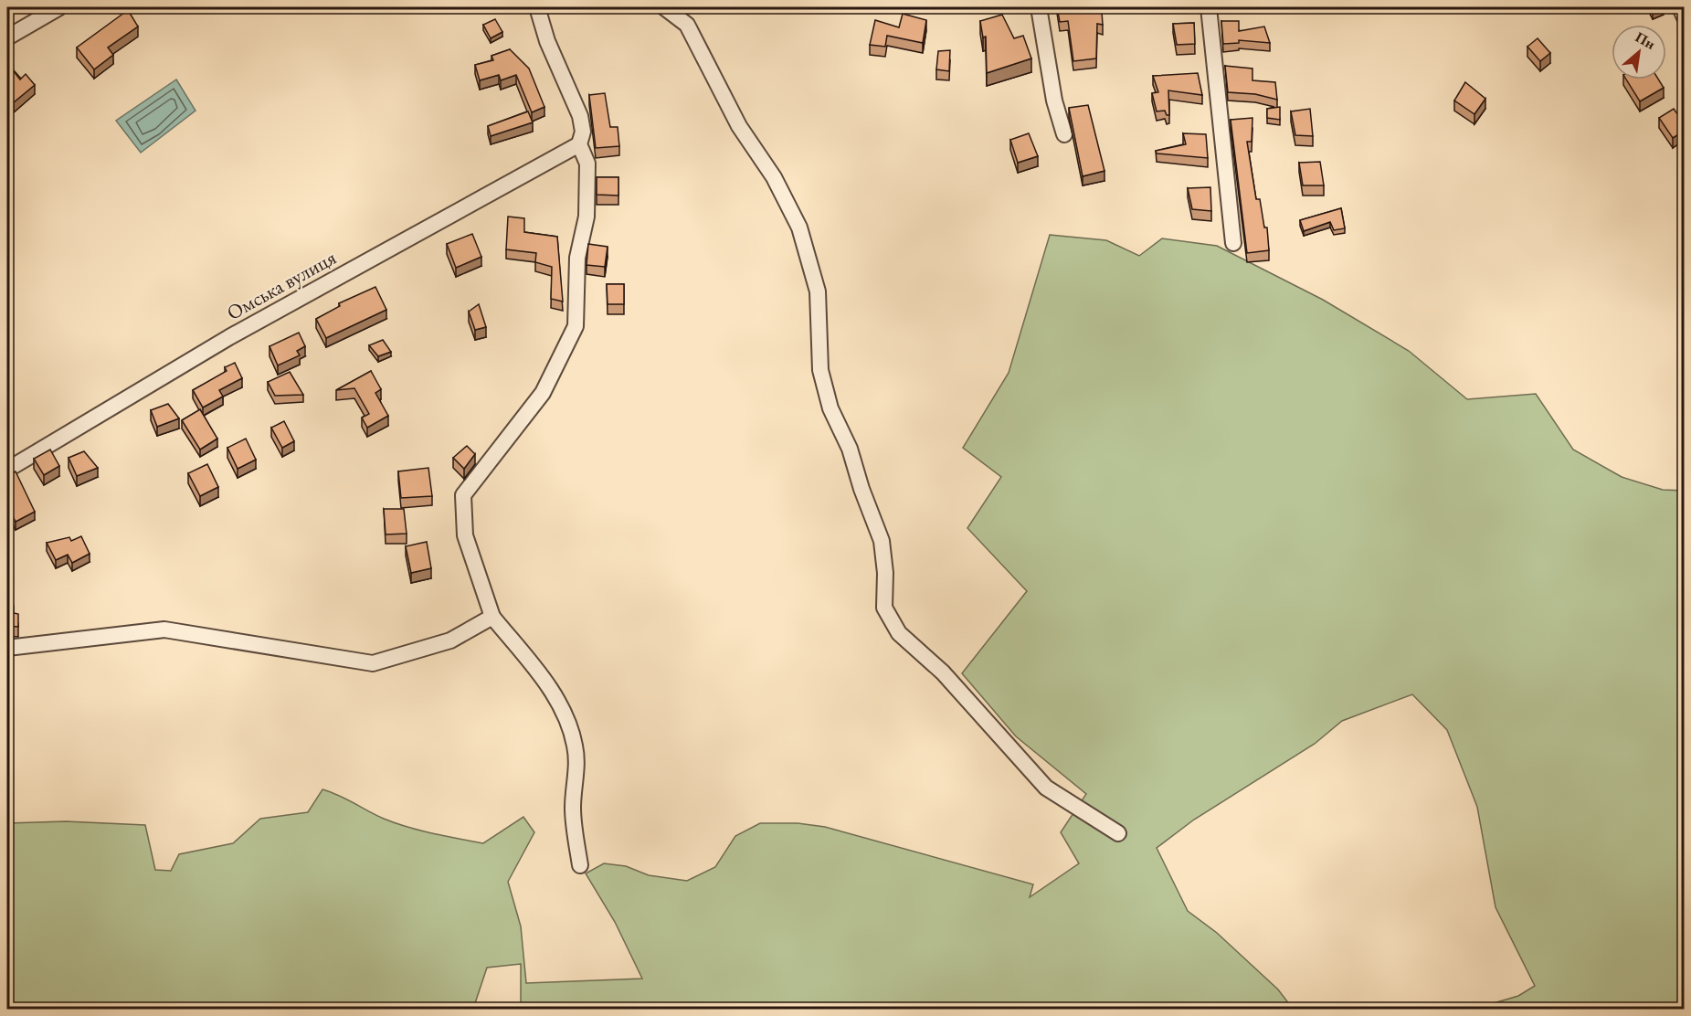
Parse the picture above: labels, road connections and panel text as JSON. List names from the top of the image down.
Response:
{
  "streets": {
    "street": ["Омська вулиця"]
  },
  "north": "top right"
}
